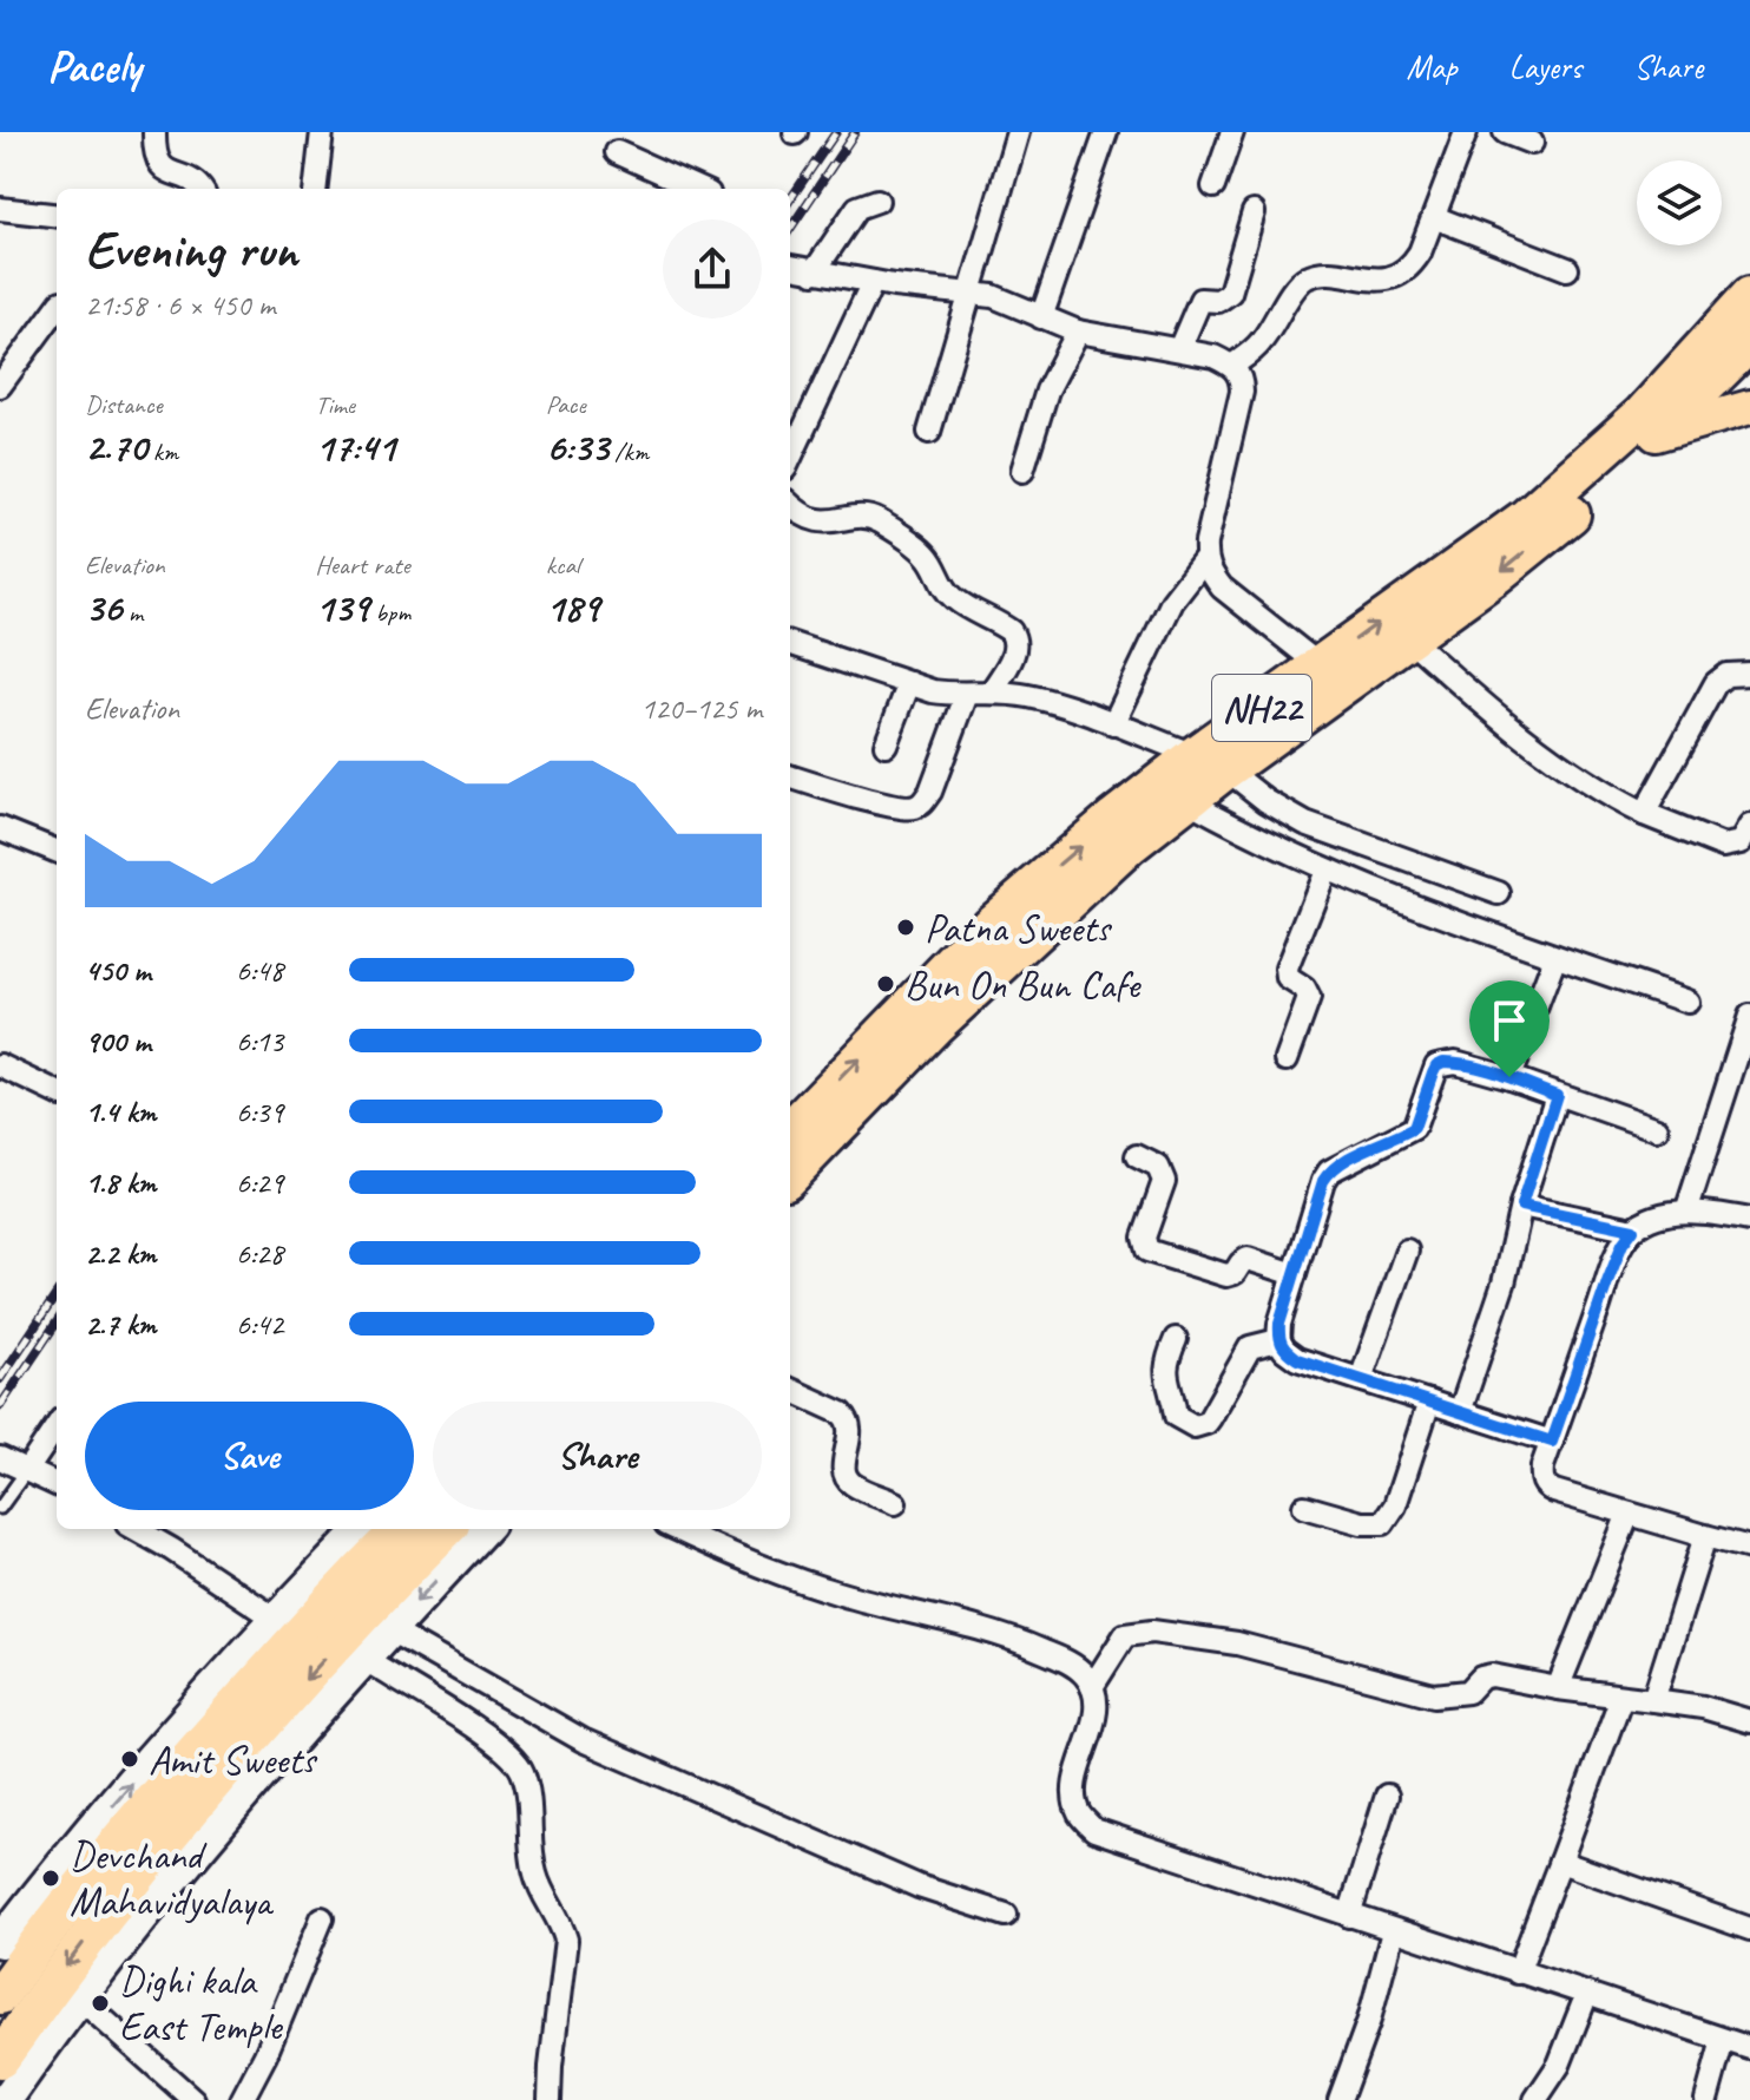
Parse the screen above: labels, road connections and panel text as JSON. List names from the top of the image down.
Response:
{
  "streets": {
    "highway": ["NH22"]
  },
  "places": [
    "Patna Sweets",
    "Bun On Bun Cafe",
    "Amit Sweets",
    "Devchand Mahavidyalaya",
    "Dighi kala East Temple"
  ],
  "page": {
    "header": "Pacely",
    "nav": ["Map", "Layers", "Share"],
    "heading": ["Evening run", "21:58 · 6 × 450 m"],
    "stats": [
      ["Distance", "2.70 km"],
      ["Time", "17:41"],
      ["Pace", "6:33 /km"],
      ["Elevation", "36 m"],
      ["Heart rate", "139 bpm"],
      ["kcal", "189"]
    ],
    "chart": ["Elevation", "120–125 m"],
    "list": [
      {
        "name": "450 m",
        "note": "6:48"
      },
      {
        "name": "900 m",
        "note": "6:13"
      },
      {
        "name": "1.4 km",
        "note": "6:39"
      },
      {
        "name": "1.8 km",
        "note": "6:29"
      },
      {
        "name": "2.2 km",
        "note": "6:28"
      },
      {
        "name": "2.7 km",
        "note": "6:42"
      }
    ],
    "buttons": ["Save", "Share"]
  }
}
